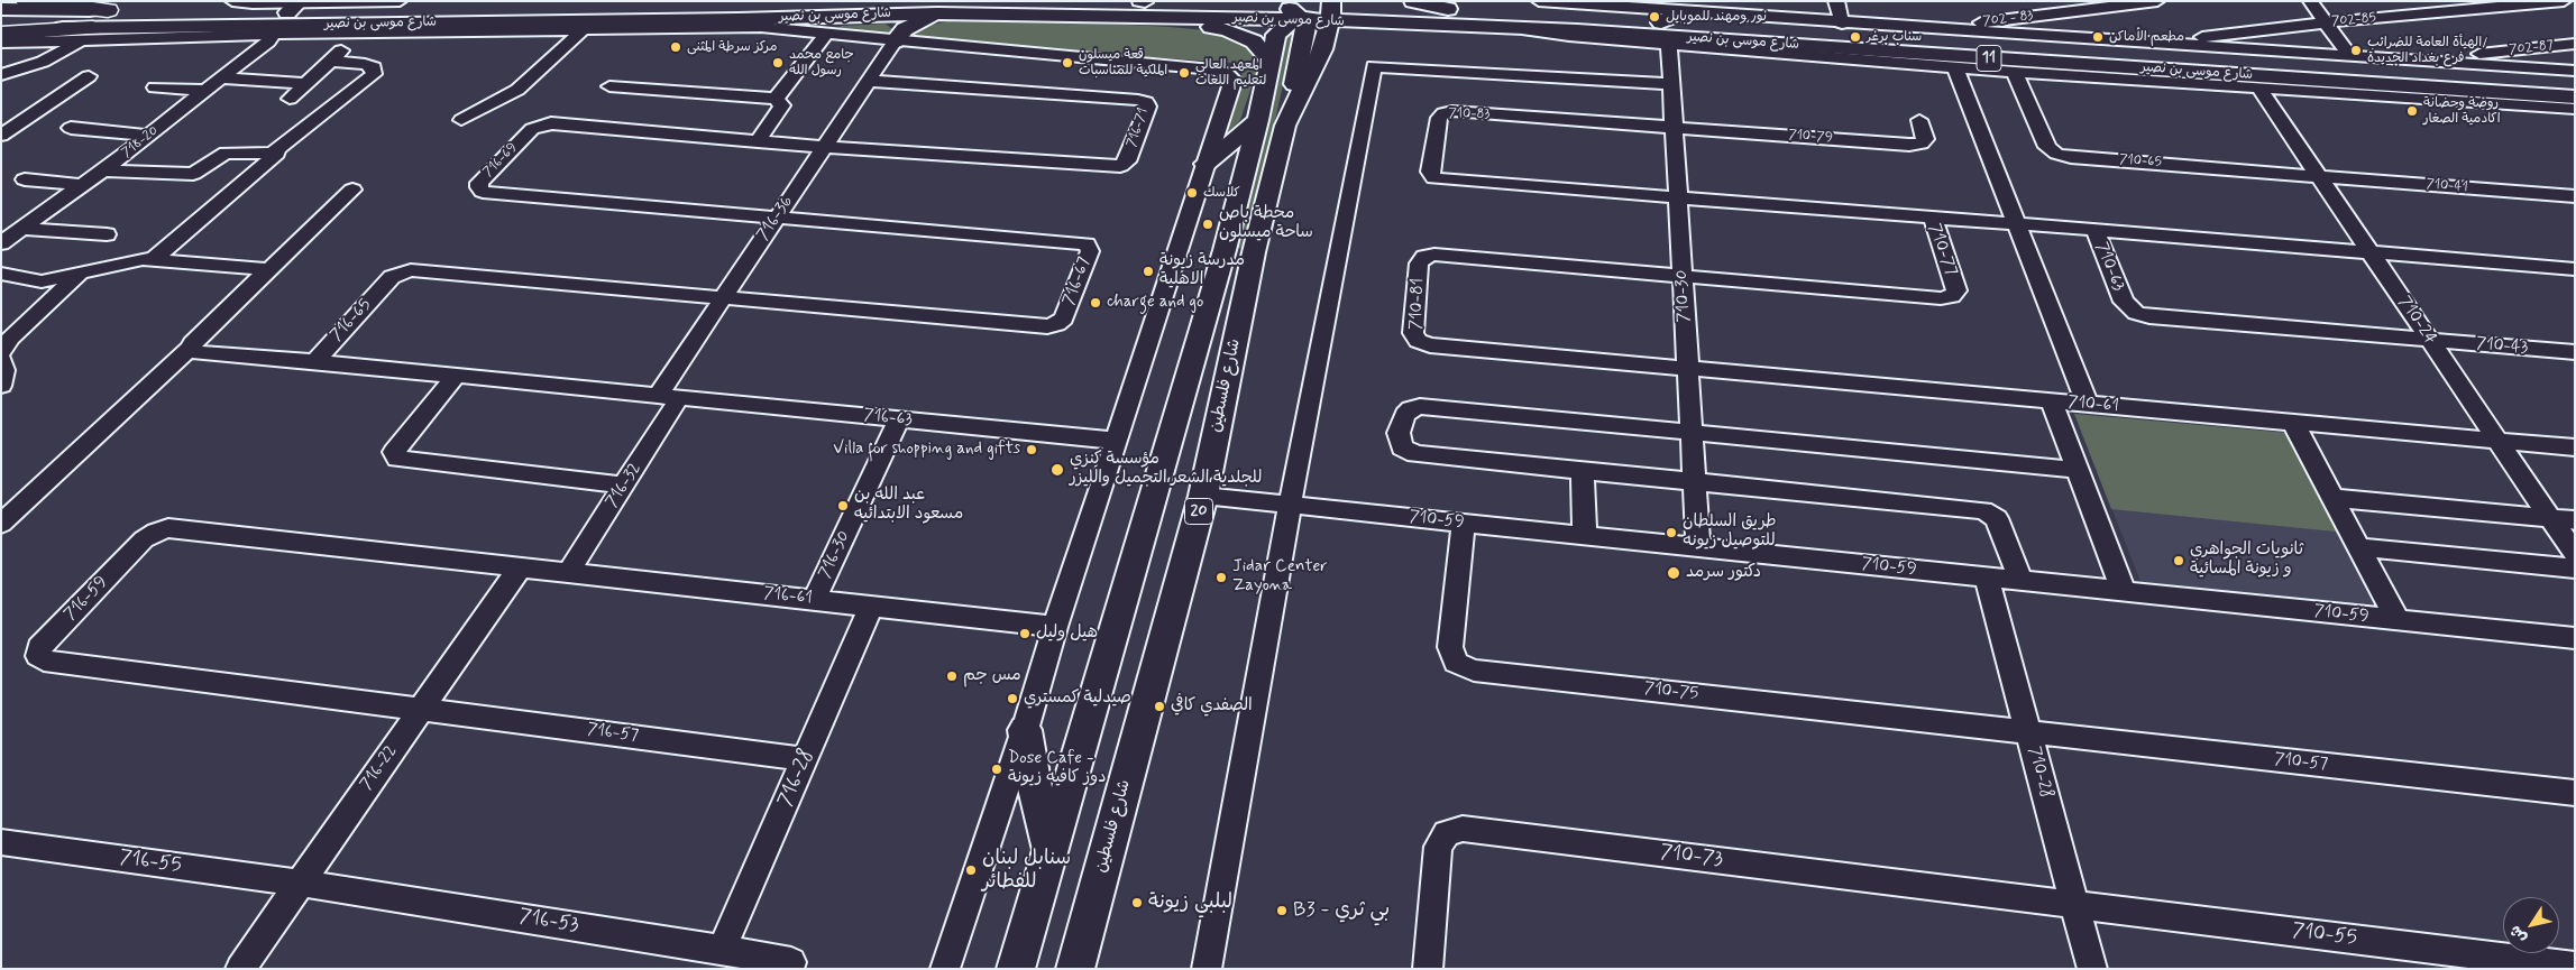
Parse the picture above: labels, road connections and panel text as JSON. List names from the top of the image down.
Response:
{
  "streets": {
    "main road": [
      "شارع موسى بن نصير",
      "11",
      "شارع فلسطين",
      "20"
    ],
    "street": [
      "702 - 83",
      "702-85",
      "702-87",
      "710-83",
      "716-71",
      "710-79",
      "718-20",
      "716-69",
      "710-65",
      "710-41",
      "716-36",
      "710-77",
      "710-63",
      "716-67",
      "710-30",
      "710-81",
      "716-65",
      "710-24",
      "710-43",
      "710-61",
      "716-63",
      "716-32",
      "710-59",
      "716-30",
      "716-61",
      "716-59",
      "710-75",
      "716-57",
      "710-57",
      "716-22",
      "710-28",
      "716-28",
      "710-73",
      "716-55",
      "716-53",
      "710-55"
    ]
  },
  "crossings": [
    ["شارع موسى بن نصير", "شارع فلسطين"],
    ["710-83", "710-79"],
    ["710-83", "710-77"],
    ["710-83", "710-30"],
    ["716-71", "716-69"],
    ["716-71", "716-36"],
    ["710-79", "710-30"],
    ["716-69", "716-36"],
    ["716-69", "716-67"],
    ["710-65", "710-41"],
    ["710-65", "710-24"],
    ["710-41", "710-24"],
    ["716-36", "716-67"],
    ["716-36", "716-65"],
    ["716-36", "716-63"],
    ["716-36", "716-32"],
    ["710-77", "710-30"],
    ["710-77", "710-81"],
    ["710-63", "710-24"],
    ["710-63", "710-43"],
    ["716-67", "716-65"],
    ["710-30", "710-81"],
    ["710-30", "710-61"],
    ["710-30", "710-59"],
    ["710-81", "710-61"],
    ["716-65", "716-63"],
    ["716-65", "716-32"],
    ["710-24", "710-43"],
    ["710-24", "710-61"],
    ["شارع فلسطين", "710-59"],
    ["716-63", "716-32"],
    ["716-63", "716-30"],
    ["716-32", "716-61"],
    ["710-59", "710-75"],
    ["710-59", "710-28"],
    ["716-30", "716-61"],
    ["716-61", "716-59"],
    ["716-61", "716-22"],
    ["716-61", "716-28"],
    ["716-59", "716-57"],
    ["716-59", "716-22"],
    ["710-75", "710-57"],
    ["710-75", "710-28"],
    ["716-57", "716-22"],
    ["716-57", "716-28"],
    ["710-57", "710-28"],
    ["716-22", "716-55"],
    ["716-22", "716-53"],
    ["710-28", "710-73"],
    ["710-28", "710-55"],
    ["716-28", "716-53"],
    ["710-73", "710-55"],
    ["716-55", "716-53"]
  ],
  "places": [
    "نور ومهند للموبايل",
    "سناب برغر",
    "مطعم الأماكن",
    "مركز سرطة المثنى",
    "الهيأة العامة للضرائب/ فرع بغداد الجديدة",
    "جامع محمد رسول الله",
    "قعة ميسلون الملكية للمناسبات",
    "المعهد العالي لتعليم اللغات",
    "روضة وحضانة اكادمية الصغار",
    "كلاسك",
    "محطة باص ساحة ميسلون",
    "مدرسة زيونة الاهلية",
    "charge and go",
    "Villa for shopping and gifts",
    "مؤسسة كنزي للجلدية،الشعر،التجميل والليزر",
    "عبد الله بن مسعود الابتدائيه",
    "طريق السلطان للتوصيل زيونه",
    "ثانويات الجواهري و زيونة المسائية",
    "دكتور سرمد",
    "Jidar Center Zayona",
    "هيل وليل",
    "مس جم",
    "صيدلية كمستري",
    "الصفدي كافي",
    "Dose Cafe - دوز كافيه زيونة",
    "سنابل لبنان للفطائر",
    "لبلبي زيونة",
    "B3 - بي ثري"
  ],
  "north": "bottom left"
}
